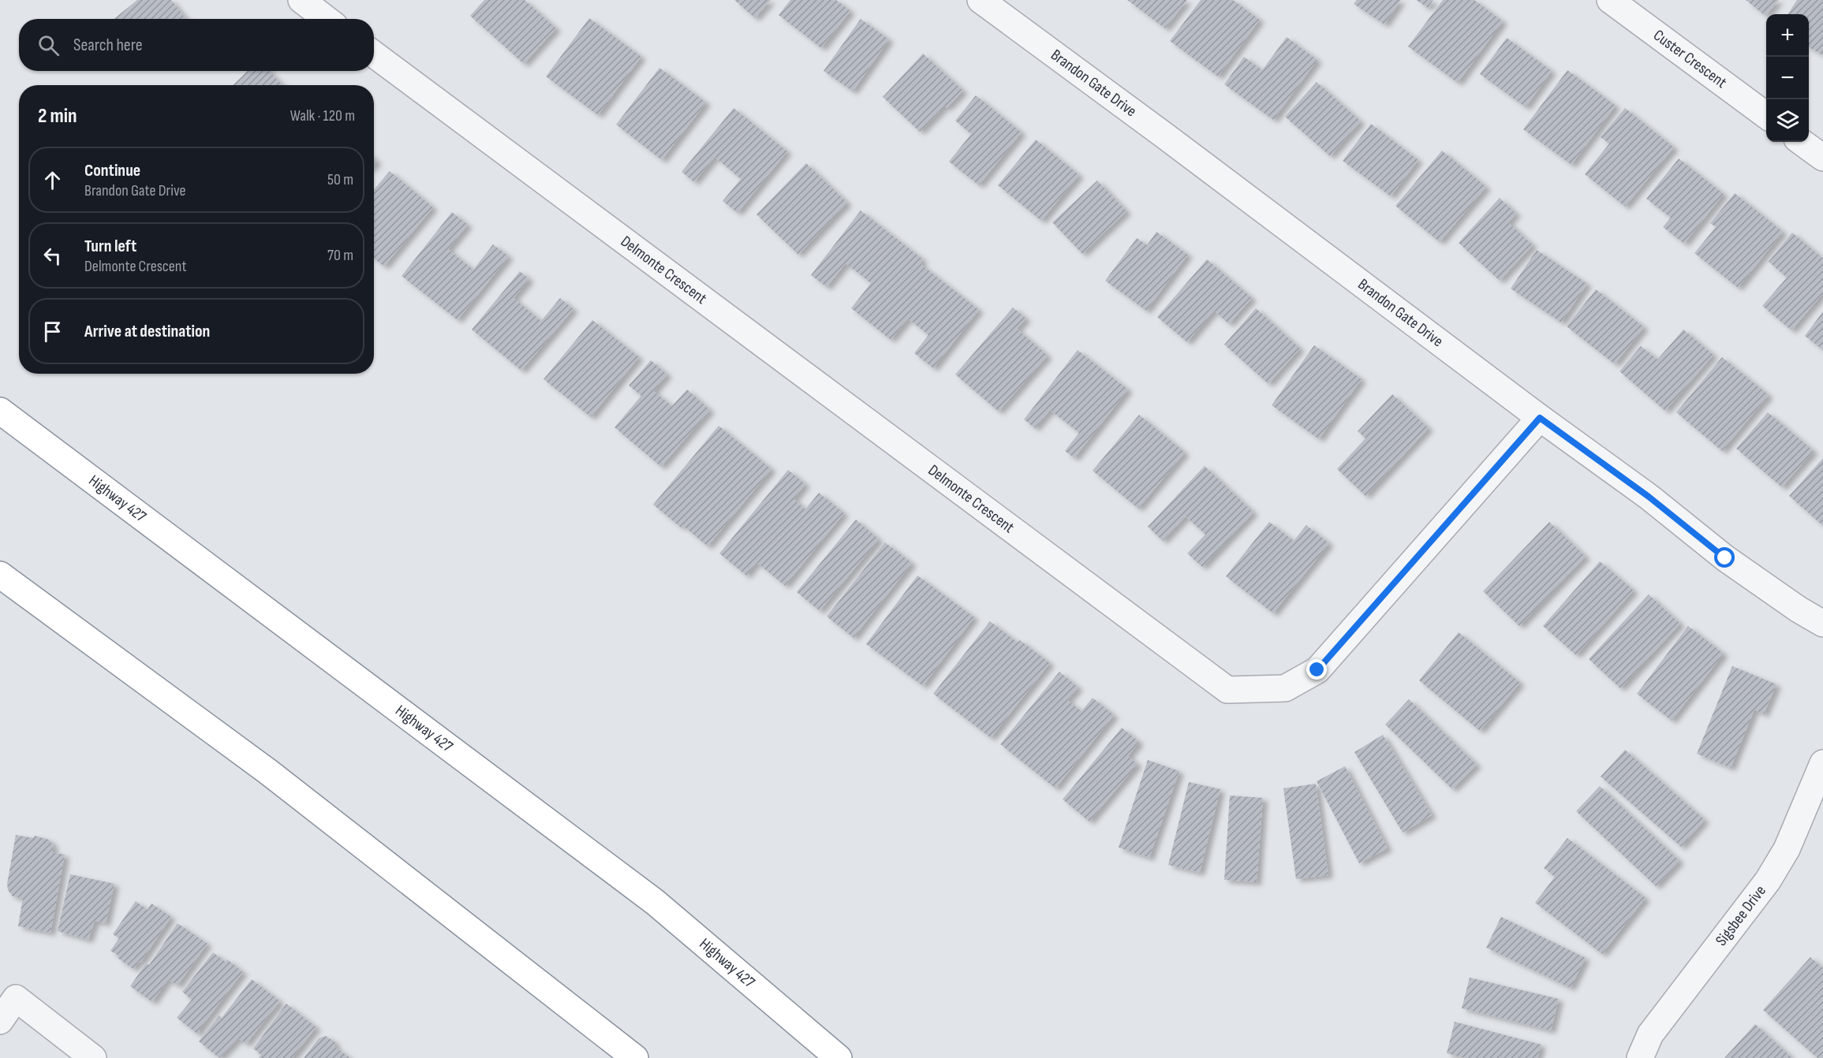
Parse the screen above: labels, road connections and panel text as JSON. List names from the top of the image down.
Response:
{
  "streets": {
    "highway": ["Highway 427"],
    "street": [
      "Custer Crescent",
      "Brandon Gate Drive",
      "Delmonte Crescent",
      "Sigsbee Drive"
    ]
  },
  "crossings": [
    ["Brandon Gate Drive", "Delmonte Crescent"]
  ],
  "page": {
    "map_buttons": ["+", "−"],
    "search": "Search here",
    "heading": ["2 min", "Walk · 120 m"],
    "list": [
      ["Continue", "Brandon Gate Drive", "50 m"],
      ["Turn left", "Delmonte Crescent", "70 m"],
      "Arrive at destination"
    ]
  }
}
